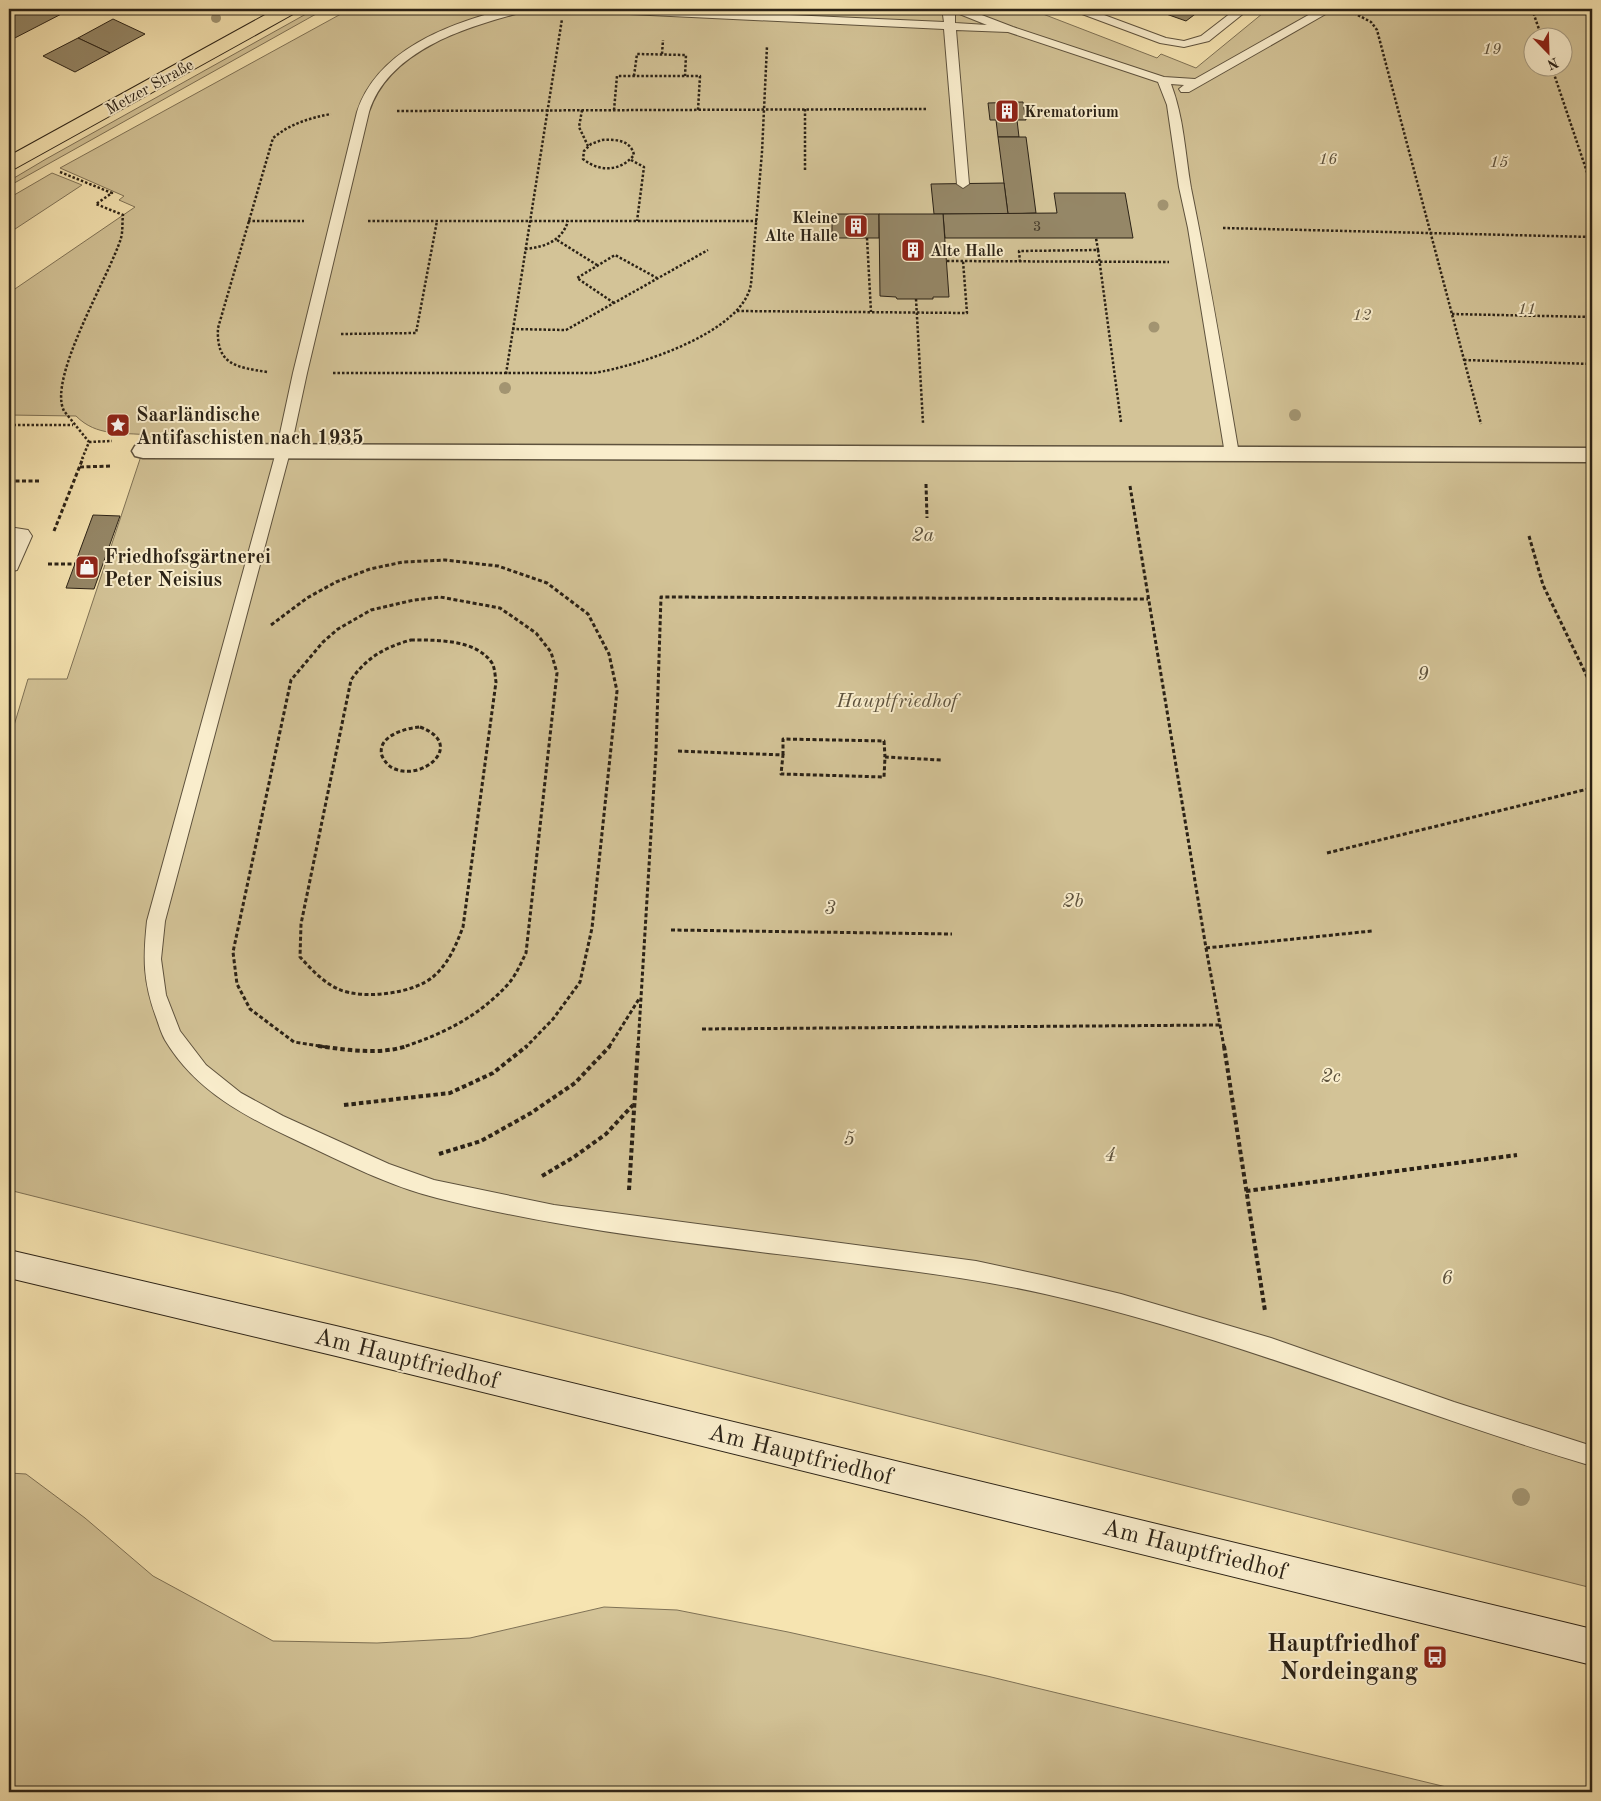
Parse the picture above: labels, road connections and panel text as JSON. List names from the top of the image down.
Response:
{
  "streets": {
    "main road": ["Metzer Straße", "Am Hauptfriedhof"]
  },
  "parks": [
    "19",
    "16",
    "15",
    "11",
    "12",
    "2a",
    "9",
    "Hauptfriedhof",
    "2b",
    "3",
    "2c",
    "5",
    "4",
    "6"
  ],
  "places": {
    "building": ["Krematorium", "Kleine Alte Halle", "Alte Halle"],
    "place": ["Saarländische Antifaschisten nach 1935"],
    "shop": ["Friedhofsgärtnerei Peter Neisius"],
    "bus stop": ["Hauptfriedhof Nordeingang"]
  },
  "house_numbers": ["3"],
  "north": "bottom right"
}
